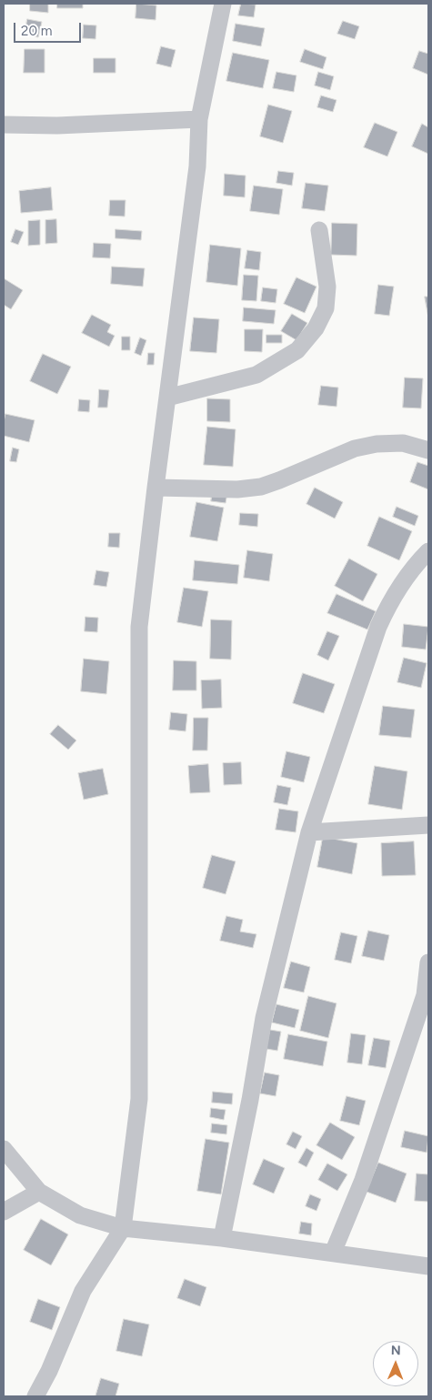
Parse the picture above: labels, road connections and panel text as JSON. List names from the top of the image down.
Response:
{
  "scale_bar": "20 m",
  "north": "top"
}
